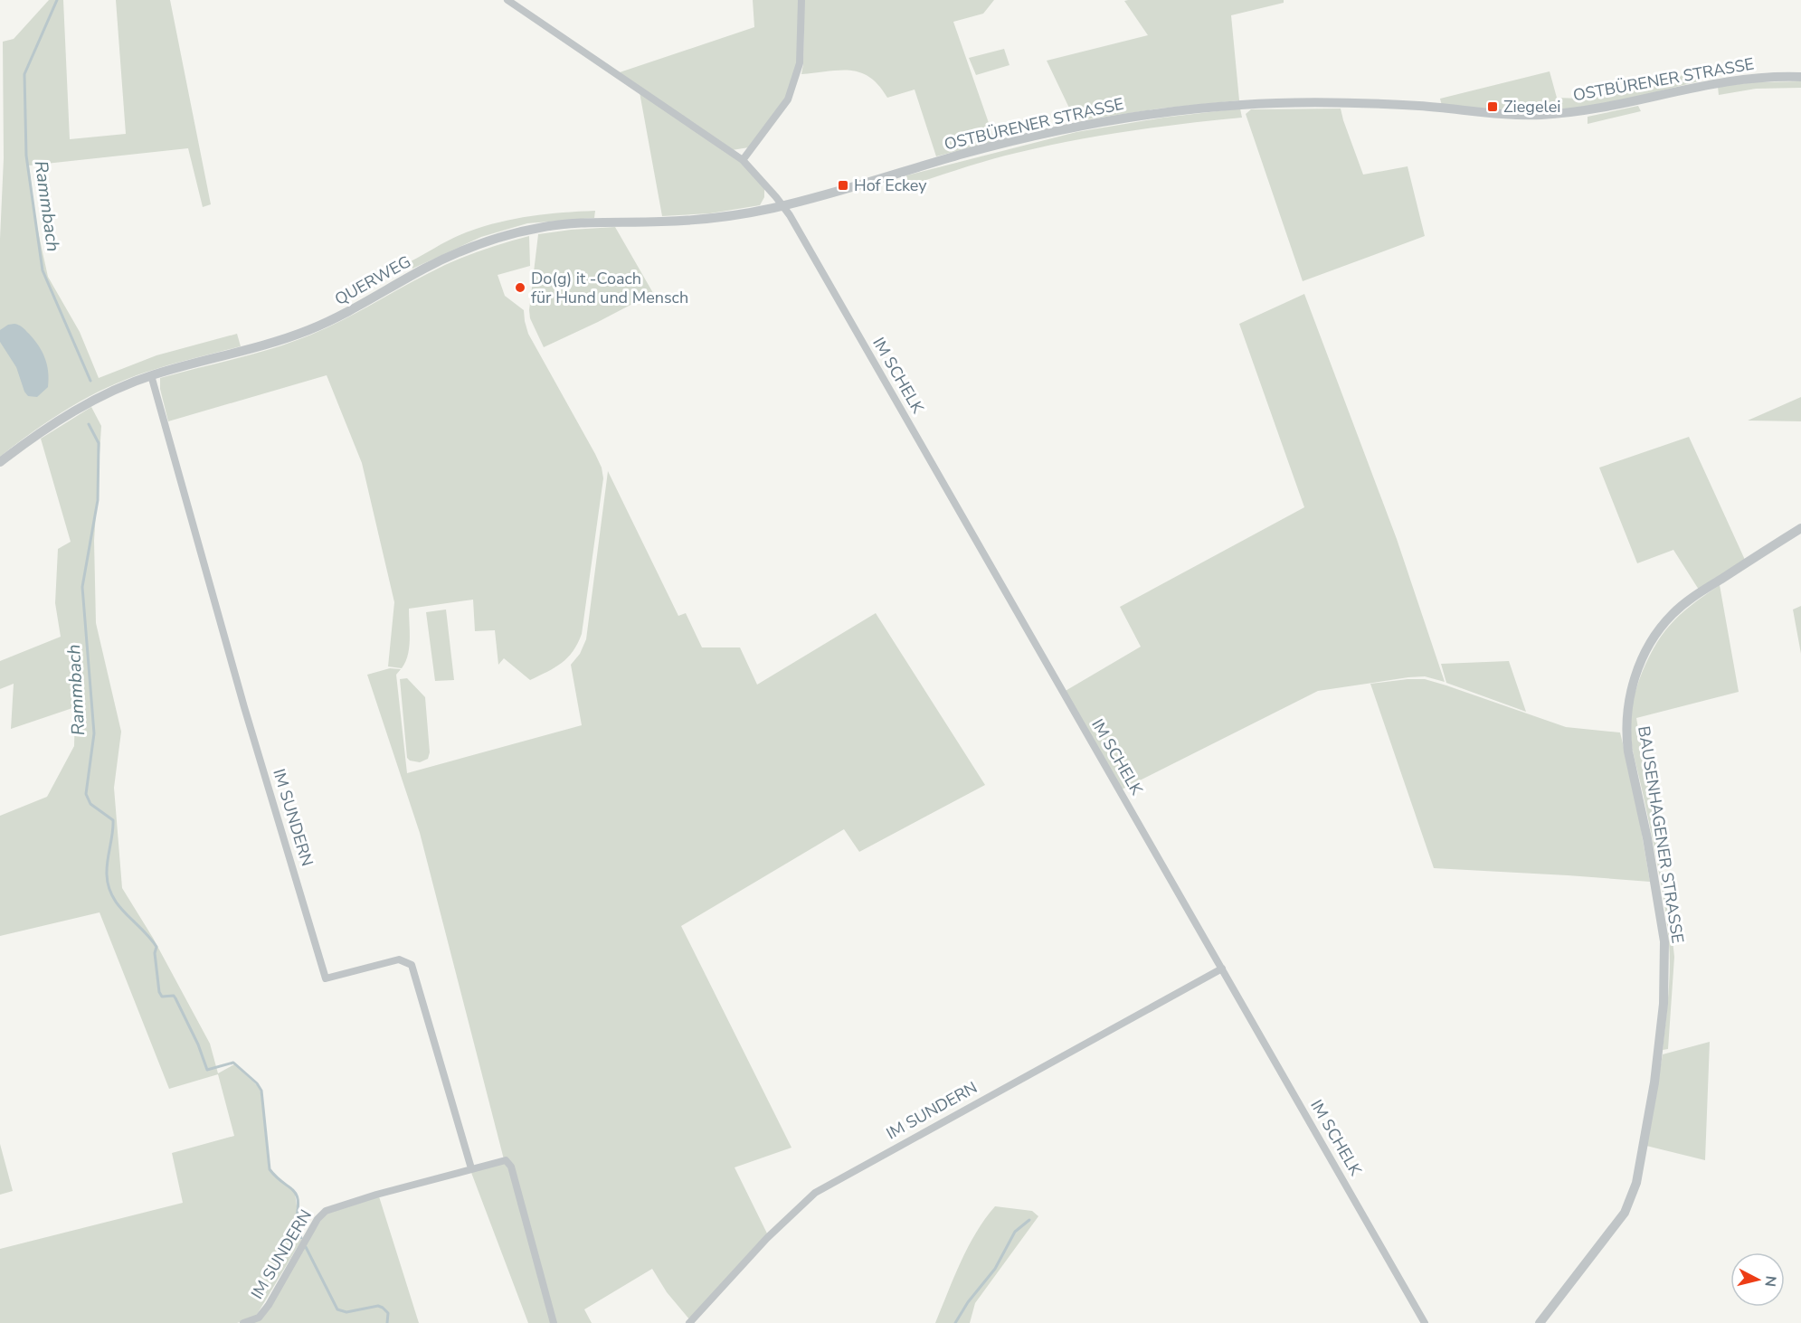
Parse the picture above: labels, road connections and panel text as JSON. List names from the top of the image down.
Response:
{
  "streets": {
    "street": [
      "OSTBÜRENER STRASSE",
      "QUERWEG",
      "IM SCHELK",
      "IM SUNDERN",
      "BAUSENHAGENER STRASSE"
    ]
  },
  "crossings": [
    ["OSTBÜRENER STRASSE", "QUERWEG"],
    ["OSTBÜRENER STRASSE", "IM SCHELK"],
    ["QUERWEG", "IM SCHELK"],
    ["QUERWEG", "IM SUNDERN"],
    ["IM SCHELK", "IM SUNDERN"]
  ],
  "water": ["Rammbach"],
  "places": {
    "transit": ["Ziegelei", "Hof Eckey"],
    "other": ["Do(g) it -Coach für Hund und Mensch"]
  },
  "north": "right"
}
